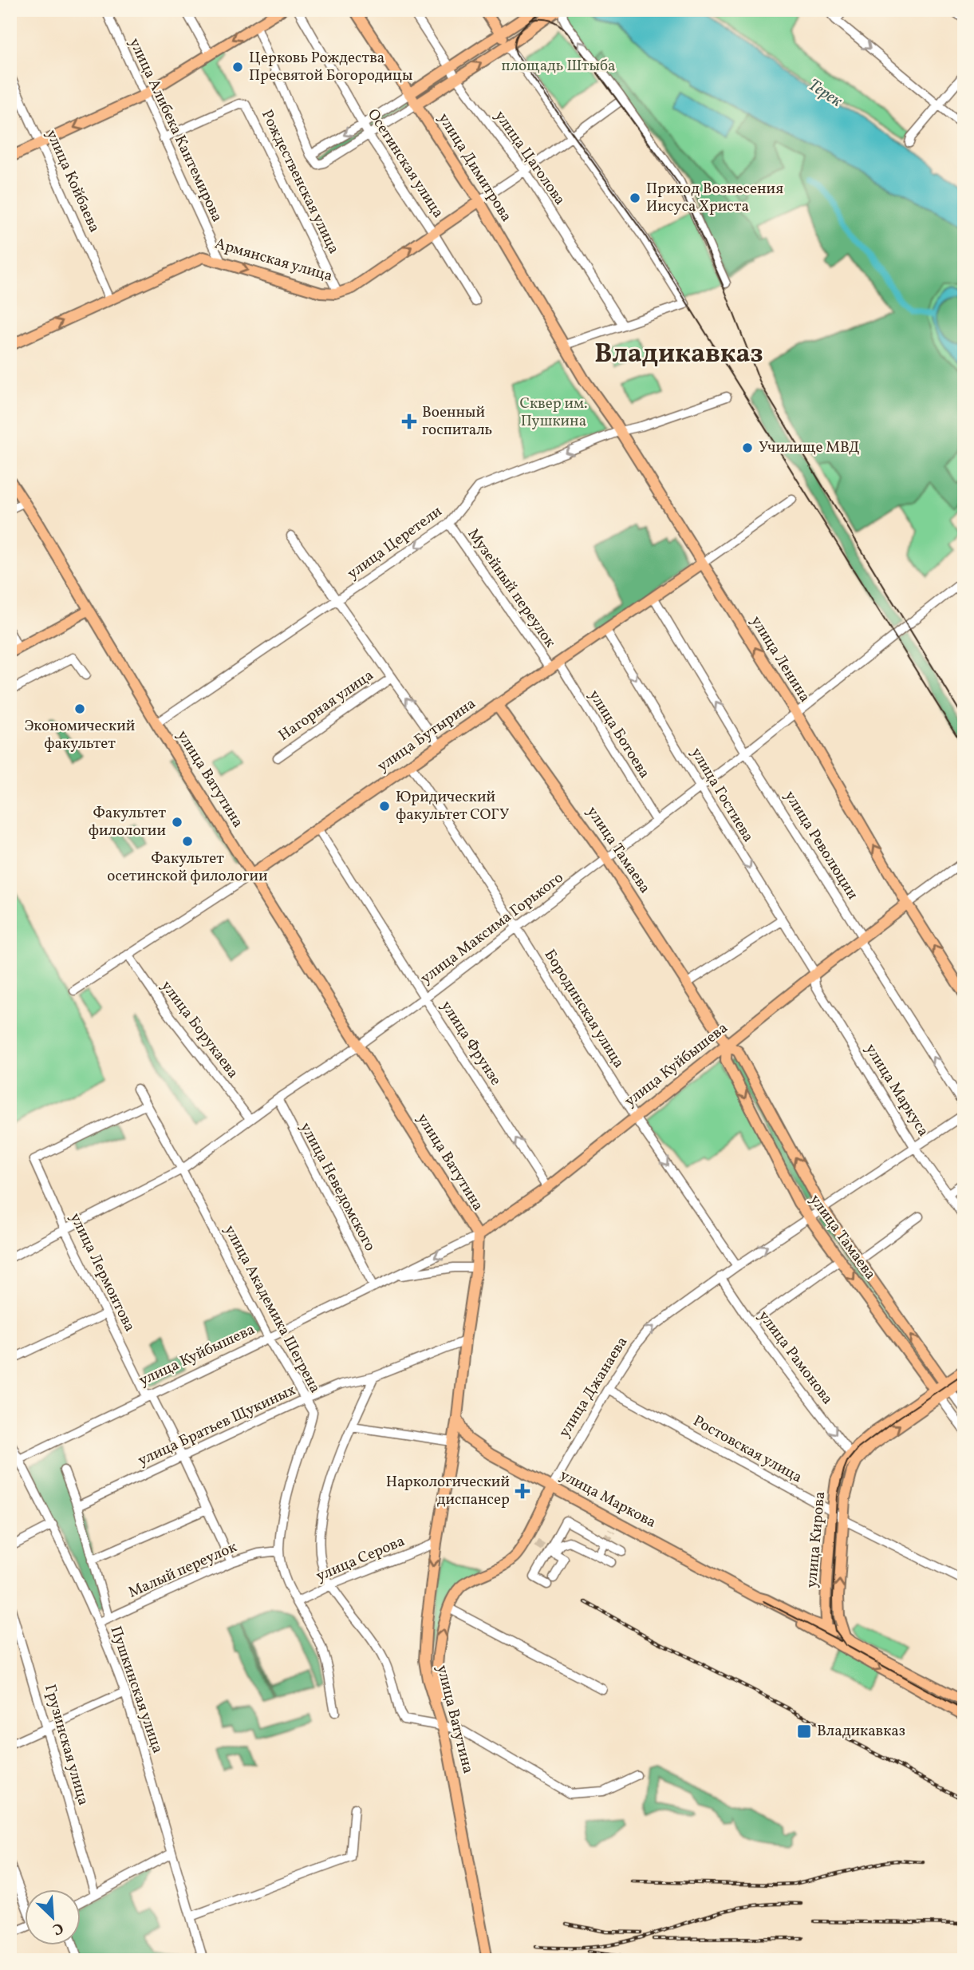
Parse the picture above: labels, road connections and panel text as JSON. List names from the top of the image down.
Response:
{
  "streets": {
    "main road": [
      "улица Димитрова",
      "Армянская улица",
      "улица Ленина",
      "улица Бутырина",
      "улица Ватутина",
      "улица Тамаева",
      "улица Куйбышева",
      "улица Джанаева",
      "улица Маркова",
      "улица Кирова"
    ],
    "street": [
      "улица Алибека Кантемирова",
      "улица Цаголова",
      "Осетинская улица",
      "улица Койбаева",
      "Рождественская улица",
      "улица Церетели",
      "Музейный переулок",
      "Нагорная улица",
      "улица Ботоева",
      "улица Гостиева",
      "улица Революции",
      "улица Максима Горького",
      "Бородинская улица",
      "улица Борукаева",
      "улица Фрунзе",
      "улица Маркуса",
      "улица Неведомского",
      "улица Лермонтова",
      "улица Академика Шегрена",
      "улица Рамонова",
      "улица Братьев Щукиных",
      "Ростовская улица",
      "улица Серова",
      "Малый переулок",
      "Пушкинская улица",
      "Грузинская улица"
    ]
  },
  "crossings": [
    ["улица Алибека Кантемирова", "Рождественская улица"],
    ["улица Алибека Кантемирова", "Армянская улица"],
    ["улица Цаголова", "Армянская улица"],
    ["Осетинская улица", "Армянская улица"],
    ["улица Димитрова", "Армянская улица"],
    ["улица Димитрова", "улица Ленина"],
    ["улица Койбаева", "Армянская улица"],
    ["Рождественская улица", "Армянская улица"],
    ["улица Церетели", "Музейный переулок"],
    ["улица Церетели", "улица Ленина"],
    ["улица Церетели", "улица Ватутина"],
    ["Музейный переулок", "улица Ботоева"],
    ["Музейный переулок", "улица Бутырина"],
    ["улица Ленина", "улица Бутырина"],
    ["улица Ленина", "улица Максима Горького"],
    ["улица Ленина", "улица Куйбышева"],
    ["улица Ботоева", "улица Бутырина"],
    ["улица Ботоева", "улица Максима Горького"],
    ["улица Бутырина", "улица Ватутина"],
    ["улица Бутырина", "улица Гостиева"],
    ["улица Бутырина", "улица Революции"],
    ["улица Бутырина", "улица Тамаева"],
    ["улица Бутырина", "Бородинская улица"],
    ["улица Бутырина", "улица Борукаева"],
    ["улица Бутырина", "улица Фрунзе"],
    ["улица Ватутина", "улица Максима Горького"],
    ["улица Ватутина", "улица Куйбышева"],
    ["улица Ватутина", "улица Джанаева"],
    ["улица Ватутина", "улица Братьев Щукиных"],
    ["улица Ватутина", "улица Маркова"],
    ["улица Ватутина", "улица Серова"],
    ["улица Гостиева", "улица Максима Горького"],
    ["улица Гостиева", "улица Куйбышева"],
    ["улица Гостиева", "улица Маркуса"],
    ["улица Революции", "улица Максима Горького"],
    ["улица Революции", "улица Куйбышева"],
    ["улица Тамаева", "улица Максима Горького"],
    ["улица Тамаева", "улица Куйбышева"],
    ["улица Тамаева", "улица Джанаева"],
    ["улица Тамаева", "улица Кирова"],
    ["улица Максима Горького", "Бородинская улица"],
    ["улица Максима Горького", "улица Борукаева"],
    ["улица Максима Горького", "улица Фрунзе"],
    ["улица Максима Горького", "улица Неведомского"],
    ["улица Максима Горького", "улица Лермонтова"],
    ["улица Максима Горького", "улица Академика Шегрена"],
    ["Бородинская улица", "улица Куйбышева"],
    ["Бородинская улица", "улица Джанаева"],
    ["улица Фрунзе", "улица Куйбышева"],
    ["улица Куйбышева", "улица Маркуса"],
    ["улица Куйбышева", "улица Неведомского"],
    ["улица Куйбышева", "улица Лермонтова"],
    ["улица Куйбышева", "улица Академика Шегрена"],
    ["улица Куйбышева", "Пушкинская улица"],
    ["улица Маркуса", "улица Джанаева"],
    ["улица Лермонтова", "улица Академика Шегрена"],
    ["улица Лермонтова", "улица Братьев Щукиных"],
    ["улица Лермонтова", "Малый переулок"],
    ["улица Академика Шегрена", "улица Братьев Щукиных"],
    ["улица Академика Шегрена", "улица Серова"],
    ["улица Академика Шегрена", "Малый переулок"],
    ["улица Рамонова", "улица Джанаева"],
    ["улица Рамонова", "улица Кирова"],
    ["улица Джанаева", "Ростовская улица"],
    ["улица Джанаева", "улица Маркова"],
    ["Ростовская улица", "улица Кирова"],
    ["улица Маркова", "улица Кирова"],
    ["Малый переулок", "Пушкинская улица"]
  ],
  "one_way": [
    "Армянская улица",
    "улица Церетели",
    "улица Ленина",
    "улица Гостиева",
    "улица Революции",
    "улица Фрунзе",
    "улица Рамонова"
  ],
  "districts": ["Владикавказ"],
  "water": ["Терек"],
  "parks": ["площадь Штыба", "Сквер им. Пушкина"],
  "places": {
    "other": [
      "Церковь Рождества Пресвятой Богородицы",
      "Приход Вознесения Иисуса Христа",
      "Училище МВД",
      "Экономический факультет",
      "Юридический факультет СОГУ",
      "Факультет филологии",
      "Факультет осетинской филологии"
    ],
    "health": ["Военный госпиталь", "Наркологический диспансер"],
    "transit": ["Владикавказ"]
  },
  "north": "bottom right"
}
